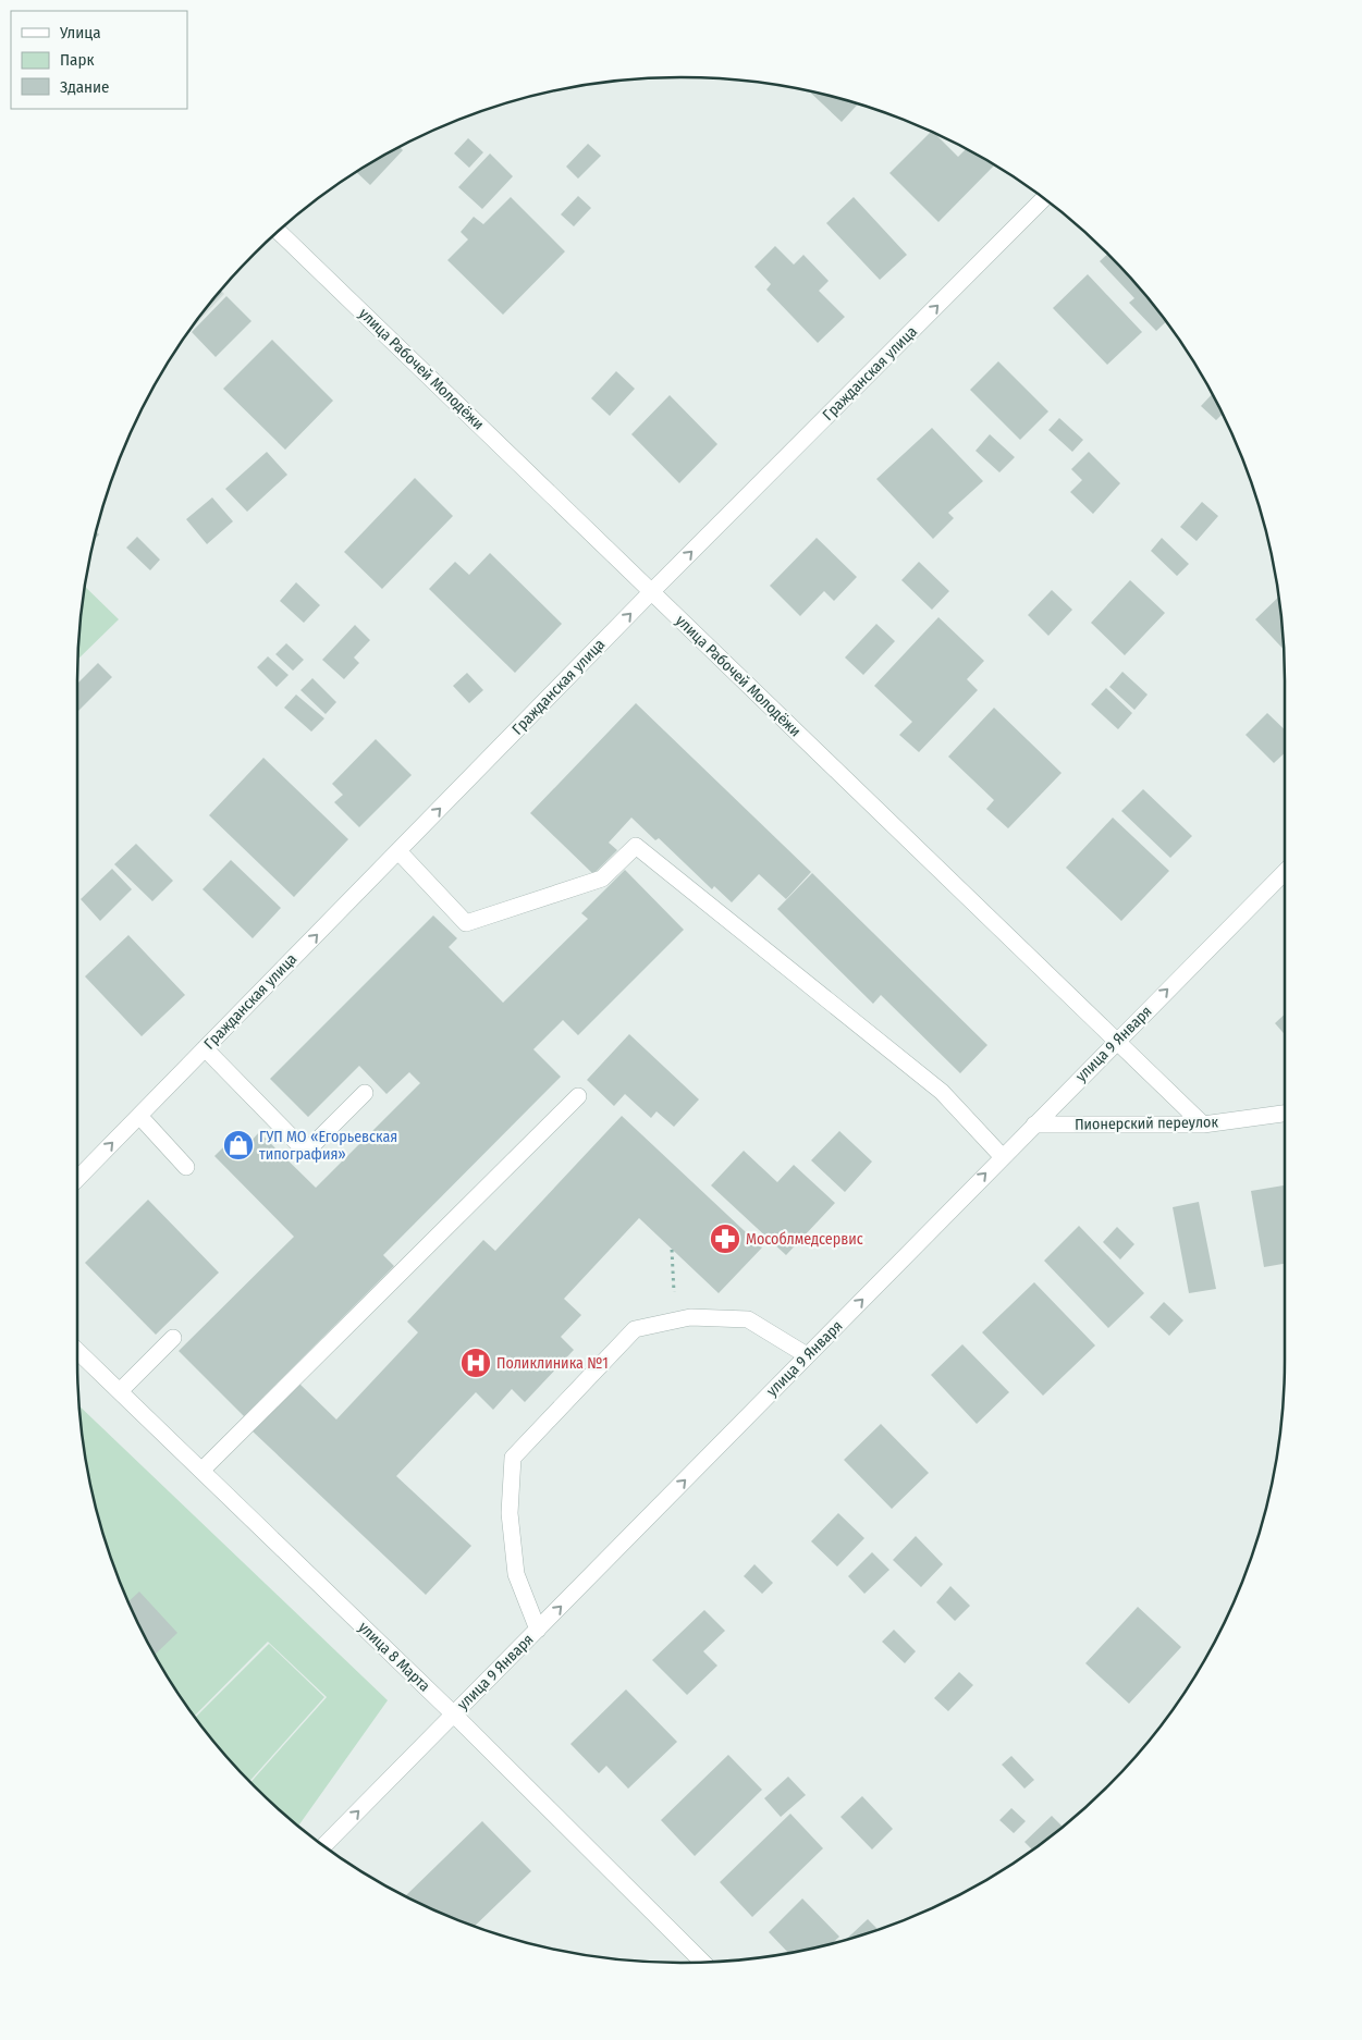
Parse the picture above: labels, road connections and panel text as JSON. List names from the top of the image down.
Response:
{
  "streets": {
    "street": [
      "улица Рабочей Молодёжи",
      "Гражданская улица",
      "улица 9 Января",
      "Пионерский переулок",
      "улица 8 Марта"
    ]
  },
  "crossings": [
    ["улица Рабочей Молодёжи", "Гражданская улица"],
    ["улица Рабочей Молодёжи", "улица 9 Января"],
    ["улица Рабочей Молодёжи", "Пионерский переулок"],
    ["улица 9 Января", "Пионерский переулок"],
    ["улица 9 Января", "улица 8 Марта"]
  ],
  "one_way": ["Гражданская улица", "улица 9 Января"],
  "places": {
    "shop": ["ГУП МО «Егорьевская типография»"],
    "pharmacy": ["Мособлмедсервис"],
    "hospital": ["Поликлиника №1"]
  },
  "legend": ["Улица", "Парк", "Здание"]
}
